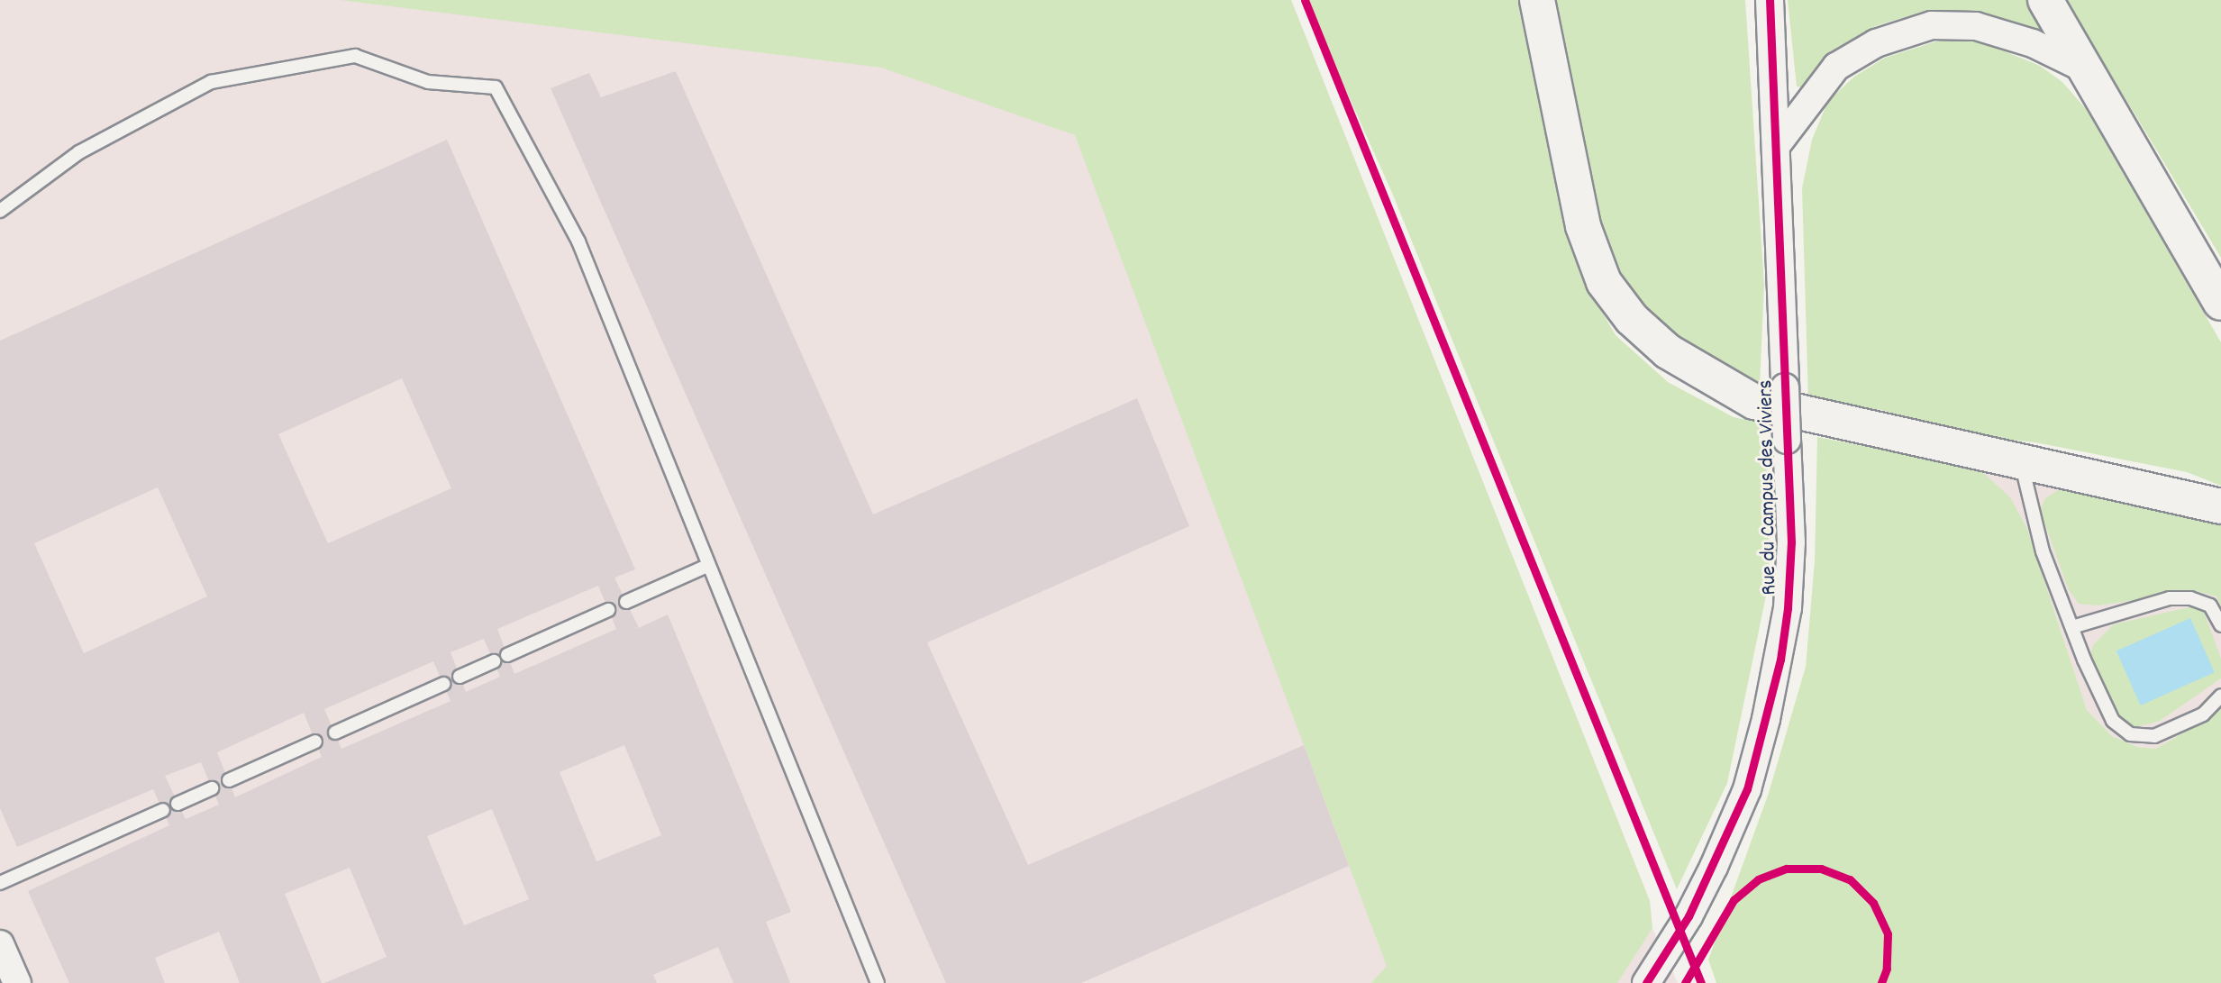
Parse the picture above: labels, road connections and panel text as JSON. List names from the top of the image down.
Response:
{
  "streets": {
    "street": ["Rue du Campus des Viviers"]
  }
}
